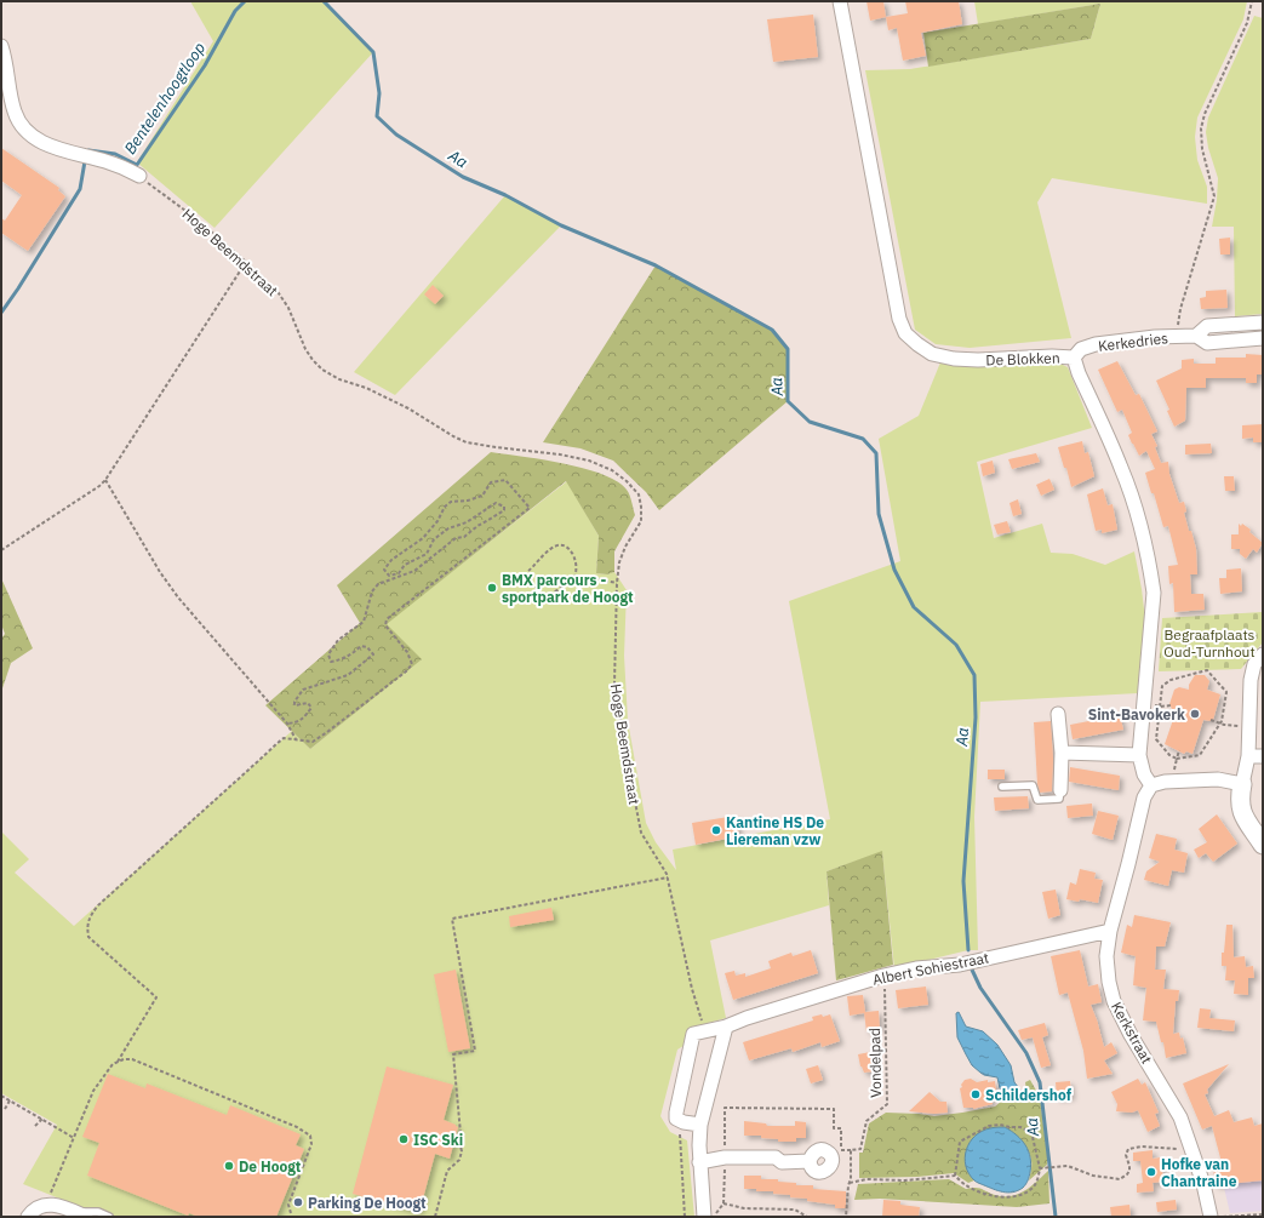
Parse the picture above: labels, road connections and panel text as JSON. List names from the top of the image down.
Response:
{
  "streets": {
    "street": [
      "Kerkedries",
      "De Blokken",
      "Albert Sohiestraat",
      "Kerkstraat"
    ],
    "path": ["Hoge Beemdstraat", "Vondelpad"]
  },
  "crossings": [
    ["Hoge Beemdstraat", "Albert Sohiestraat"],
    ["Kerkedries", "De Blokken"],
    ["Albert Sohiestraat", "Kerkstraat"],
    ["Albert Sohiestraat", "Vondelpad"]
  ],
  "water": ["Bentelenhoogtloop", "Aa"],
  "parks": ["Begraafplaats Oud-Turnhout"],
  "places": [
    "BMX parcours - sportpark de Hoogt",
    "Sint-Bavokerk",
    "Kantine HS De Liereman vzw",
    "Schildershof",
    "ISC Ski",
    "De Hoogt",
    "Hofke van Chantraine",
    "Parking De Hoogt"
  ]
}
